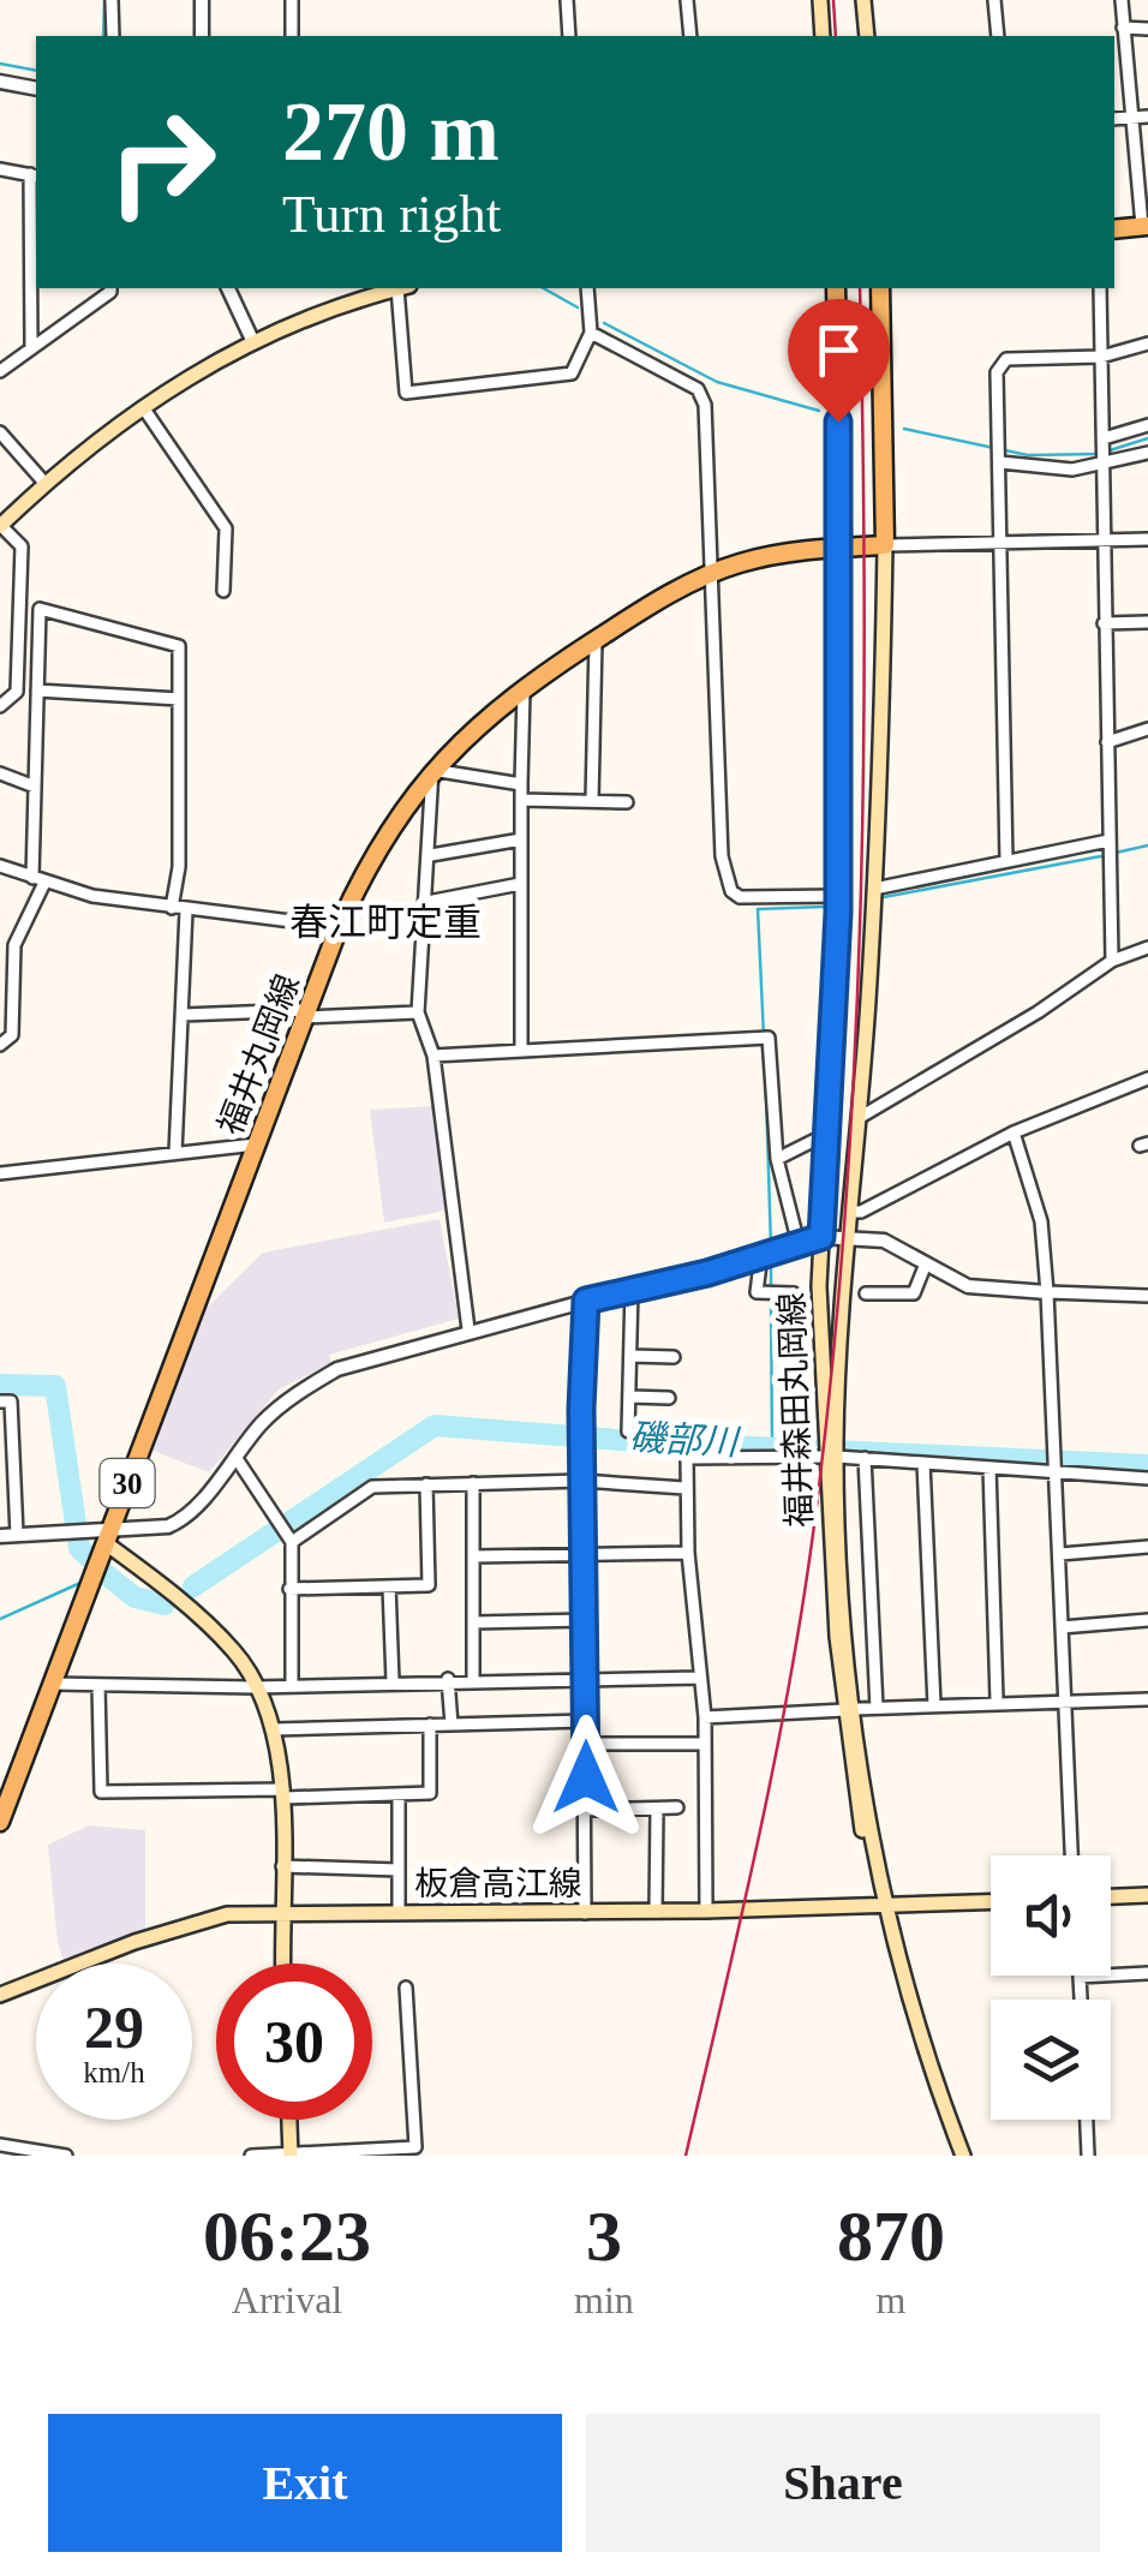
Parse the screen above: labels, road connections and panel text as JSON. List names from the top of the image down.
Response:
{
  "streets": {
    "main road": [
      "福井丸岡線",
      "福井森田丸岡線",
      "30",
      "板倉高江線"
    ]
  },
  "crossings": [
    ["福井丸岡線", "福井森田丸岡線"],
    ["福井森田丸岡線", "板倉高江線"]
  ],
  "districts": ["春江町定重"],
  "water": ["磯部川"],
  "page": {
    "turn": ["270 m", "Turn right"],
    "speed": "29 km/h",
    "limit": "30",
    "eta": [
      "06:23",
      "Arrival",
      "3",
      "min",
      "870",
      "m"
    ],
    "buttons": ["Exit", "Share"]
  }
}
